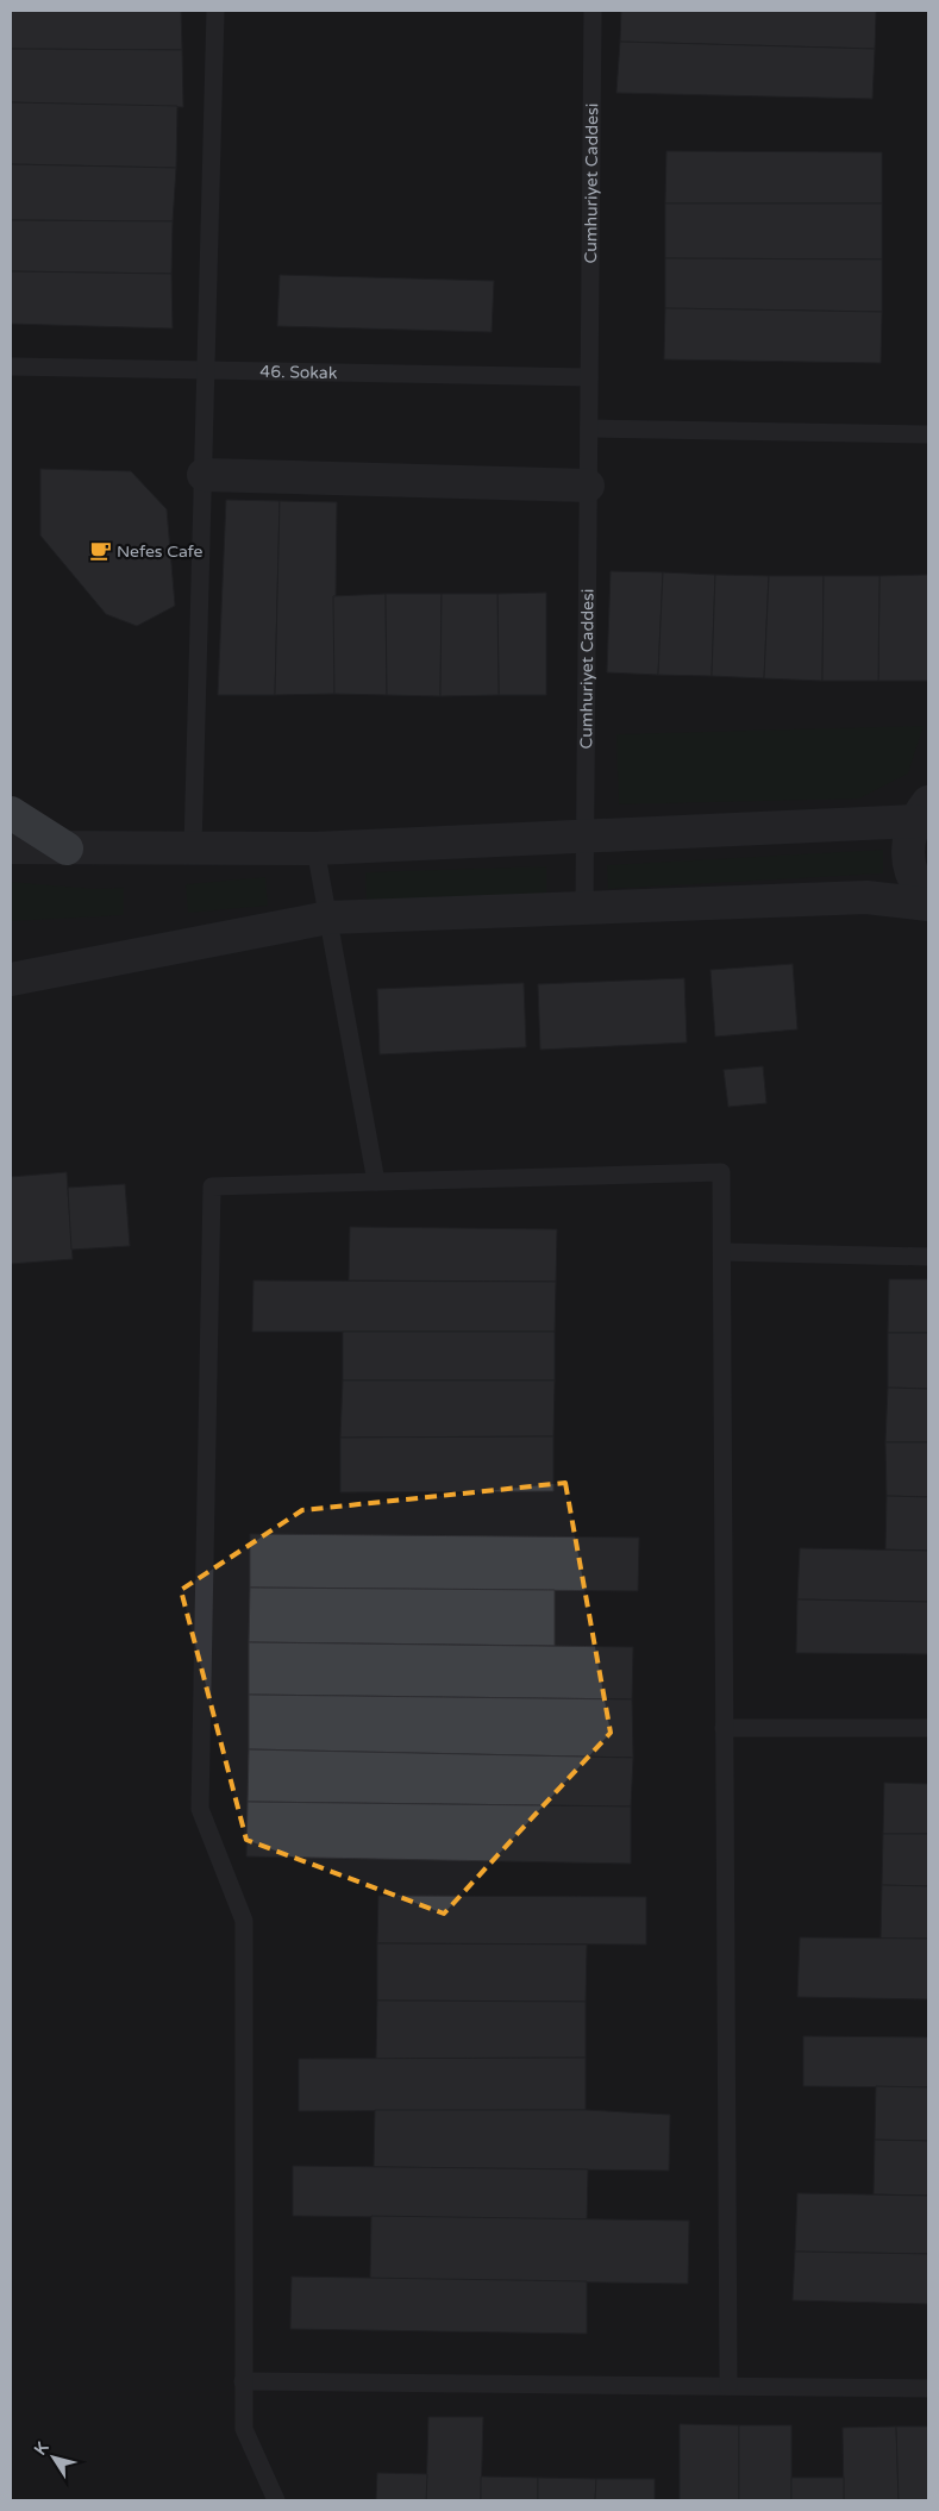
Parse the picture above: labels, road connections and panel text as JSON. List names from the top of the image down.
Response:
{
  "streets": {
    "lane": ["Cumhuriyet Caddesi", "46. Sokak"]
  },
  "crossings": [
    ["Cumhuriyet Caddesi", "46. Sokak"]
  ],
  "places": {
    "cafe": ["Nefes Cafe"]
  },
  "north": "top left"
}
